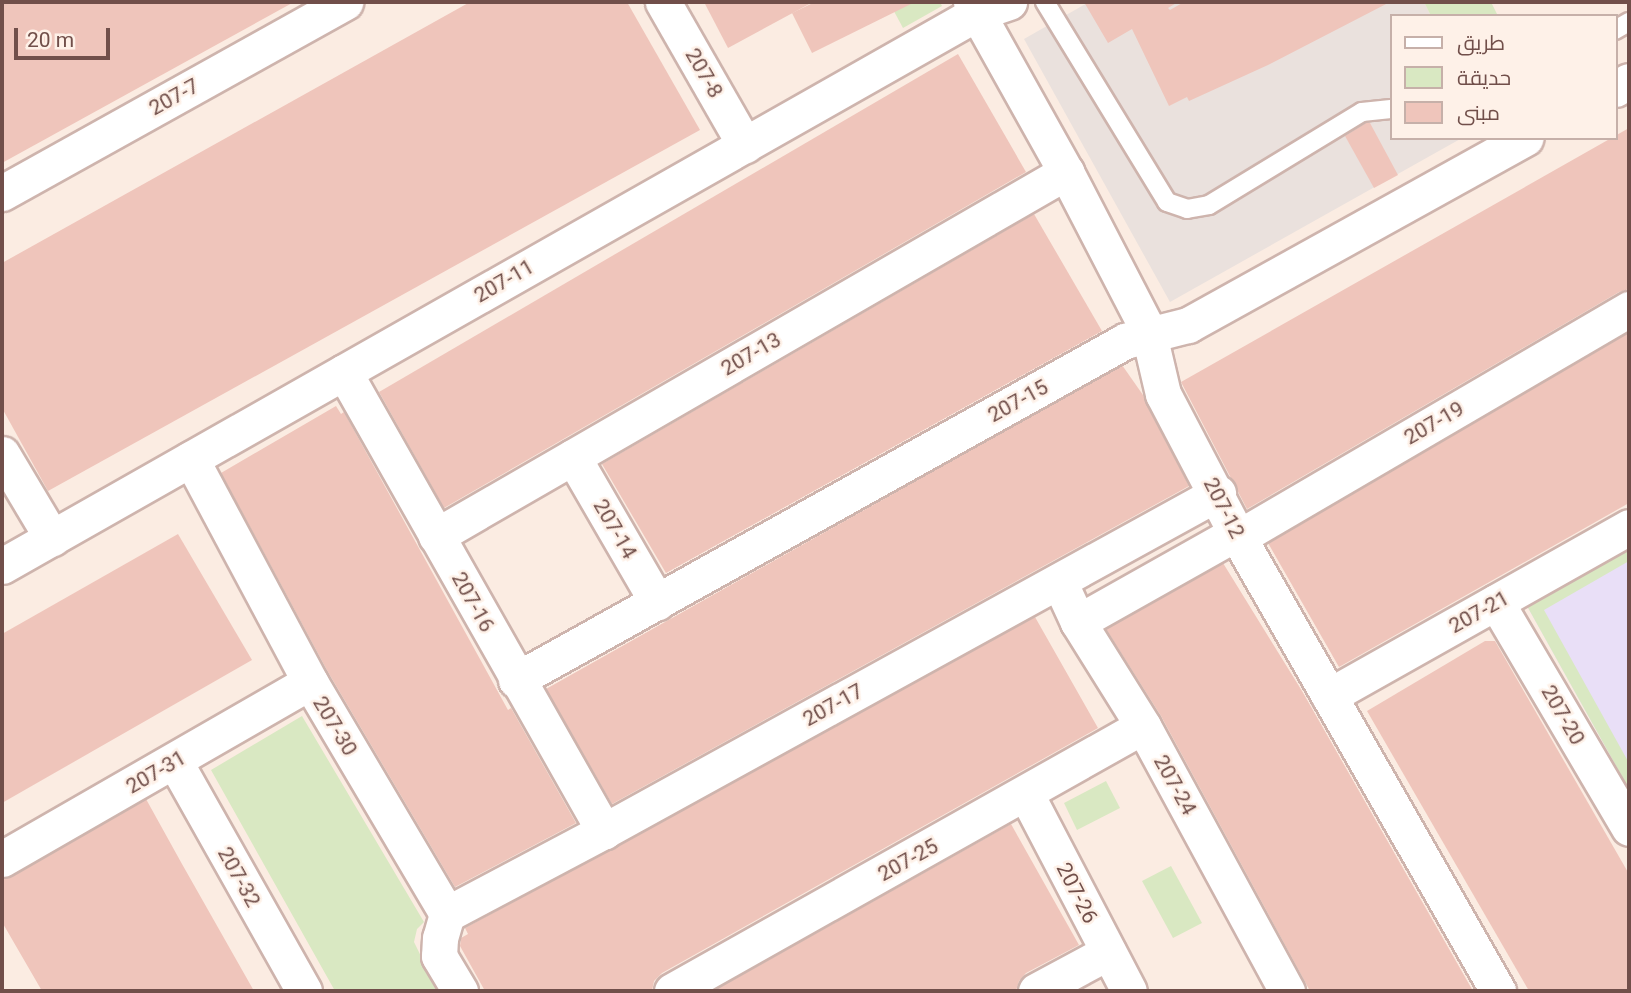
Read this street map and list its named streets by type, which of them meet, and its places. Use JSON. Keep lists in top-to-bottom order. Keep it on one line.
{"streets":{"street":["207-8","207-7","207-11","207-13","207-15","207-19","207-12","207-14","207-16","207-21","207-17","207-20","207-30","207-31","207-24","207-25","207-32","207-26"]},"crossings":[["207-8","207-11"],["207-11","207-12"],["207-11","207-16"],["207-11","207-30"],["207-13","207-12"],["207-13","207-14"],["207-13","207-16"],["207-15","207-12"],["207-15","207-14"],["207-15","207-16"],["207-19","207-12"],["207-12","207-21"],["207-12","207-17"],["207-16","207-17"],["207-21","207-20"],["207-17","207-30"],["207-17","207-24"],["207-30","207-31"],["207-31","207-32"],["207-24","207-25"],["207-25","207-26"]],"legend":["طريق","حديقة","مبنى"],"scale_bar":"20 m"}
